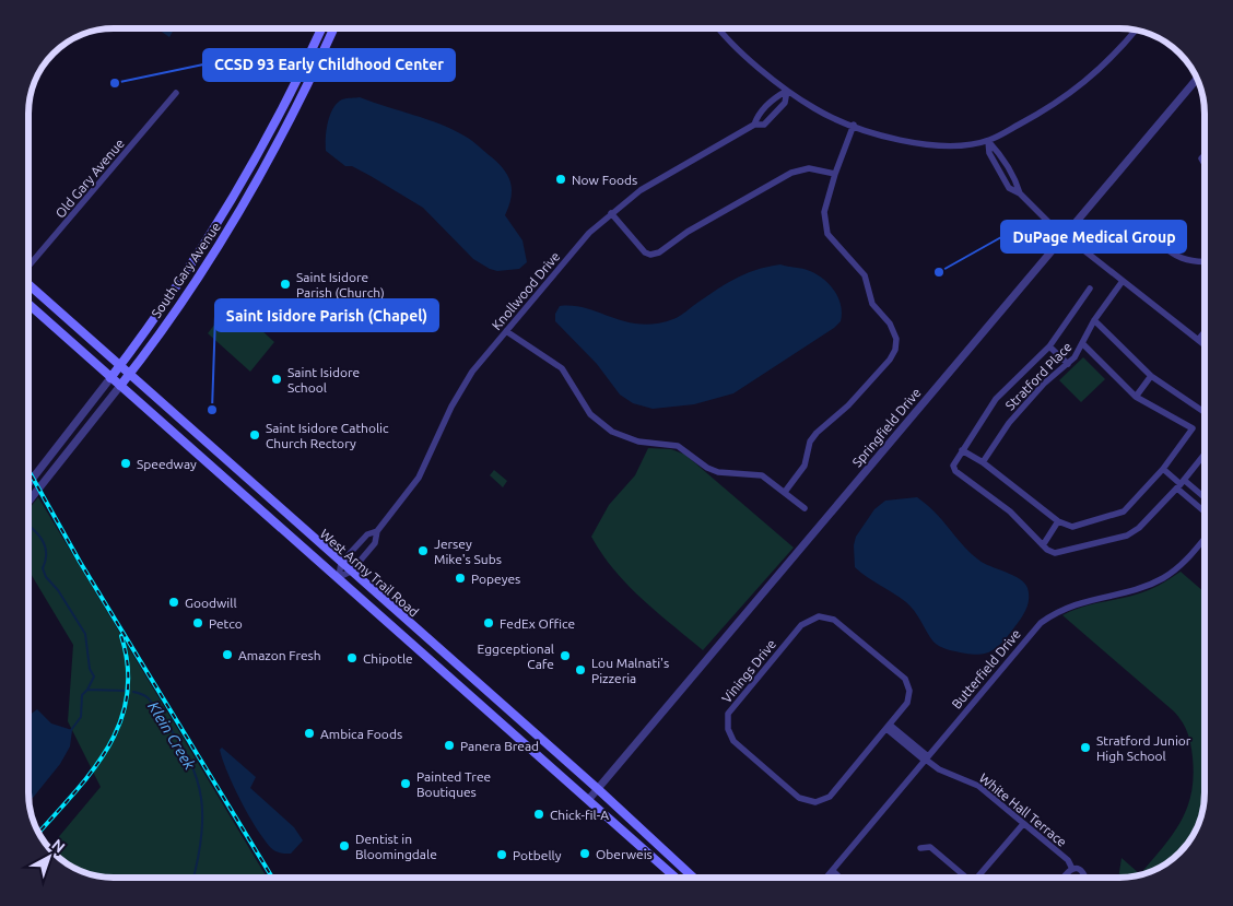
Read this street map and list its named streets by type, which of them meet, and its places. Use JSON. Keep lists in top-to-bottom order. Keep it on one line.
{"streets":{"main road":["South Gary Avenue","West Army Trail Road"],"street":["Old Gary Avenue","Knollwood Drive","Stratford Place","Springfield Drive","Butterfield Drive","Vinings Drive","White Hall Terrace"]},"crossings":[["South Gary Avenue","West Army Trail Road"],["Knollwood Drive","West Army Trail Road"],["Springfield Drive","West Army Trail Road"],["Butterfield Drive","White Hall Terrace"]],"water":["Klein Creek"],"places":["CCSD 93 Early Childhood Center","Now Foods","DuPage Medical Group","Saint Isidore Parish (Church)","Saint Isidore School","Saint Isidore Parish (Chapel)","Saint Isidore Catholic Church Rectory","Speedway","Jersey Mike's Subs","Popeyes","Goodwill","Petco","FedEx Office","Amazon Fresh","Eggceptional Cafe","Chipotle","Lou Malnati's Pizzeria","Ambica Foods","Panera Bread","Stratford Junior High School","Painted Tree Boutiques","Chick-fil-A","Dentist in Bloomingdale","Oberweis","Potbelly"],"north":"top right"}
